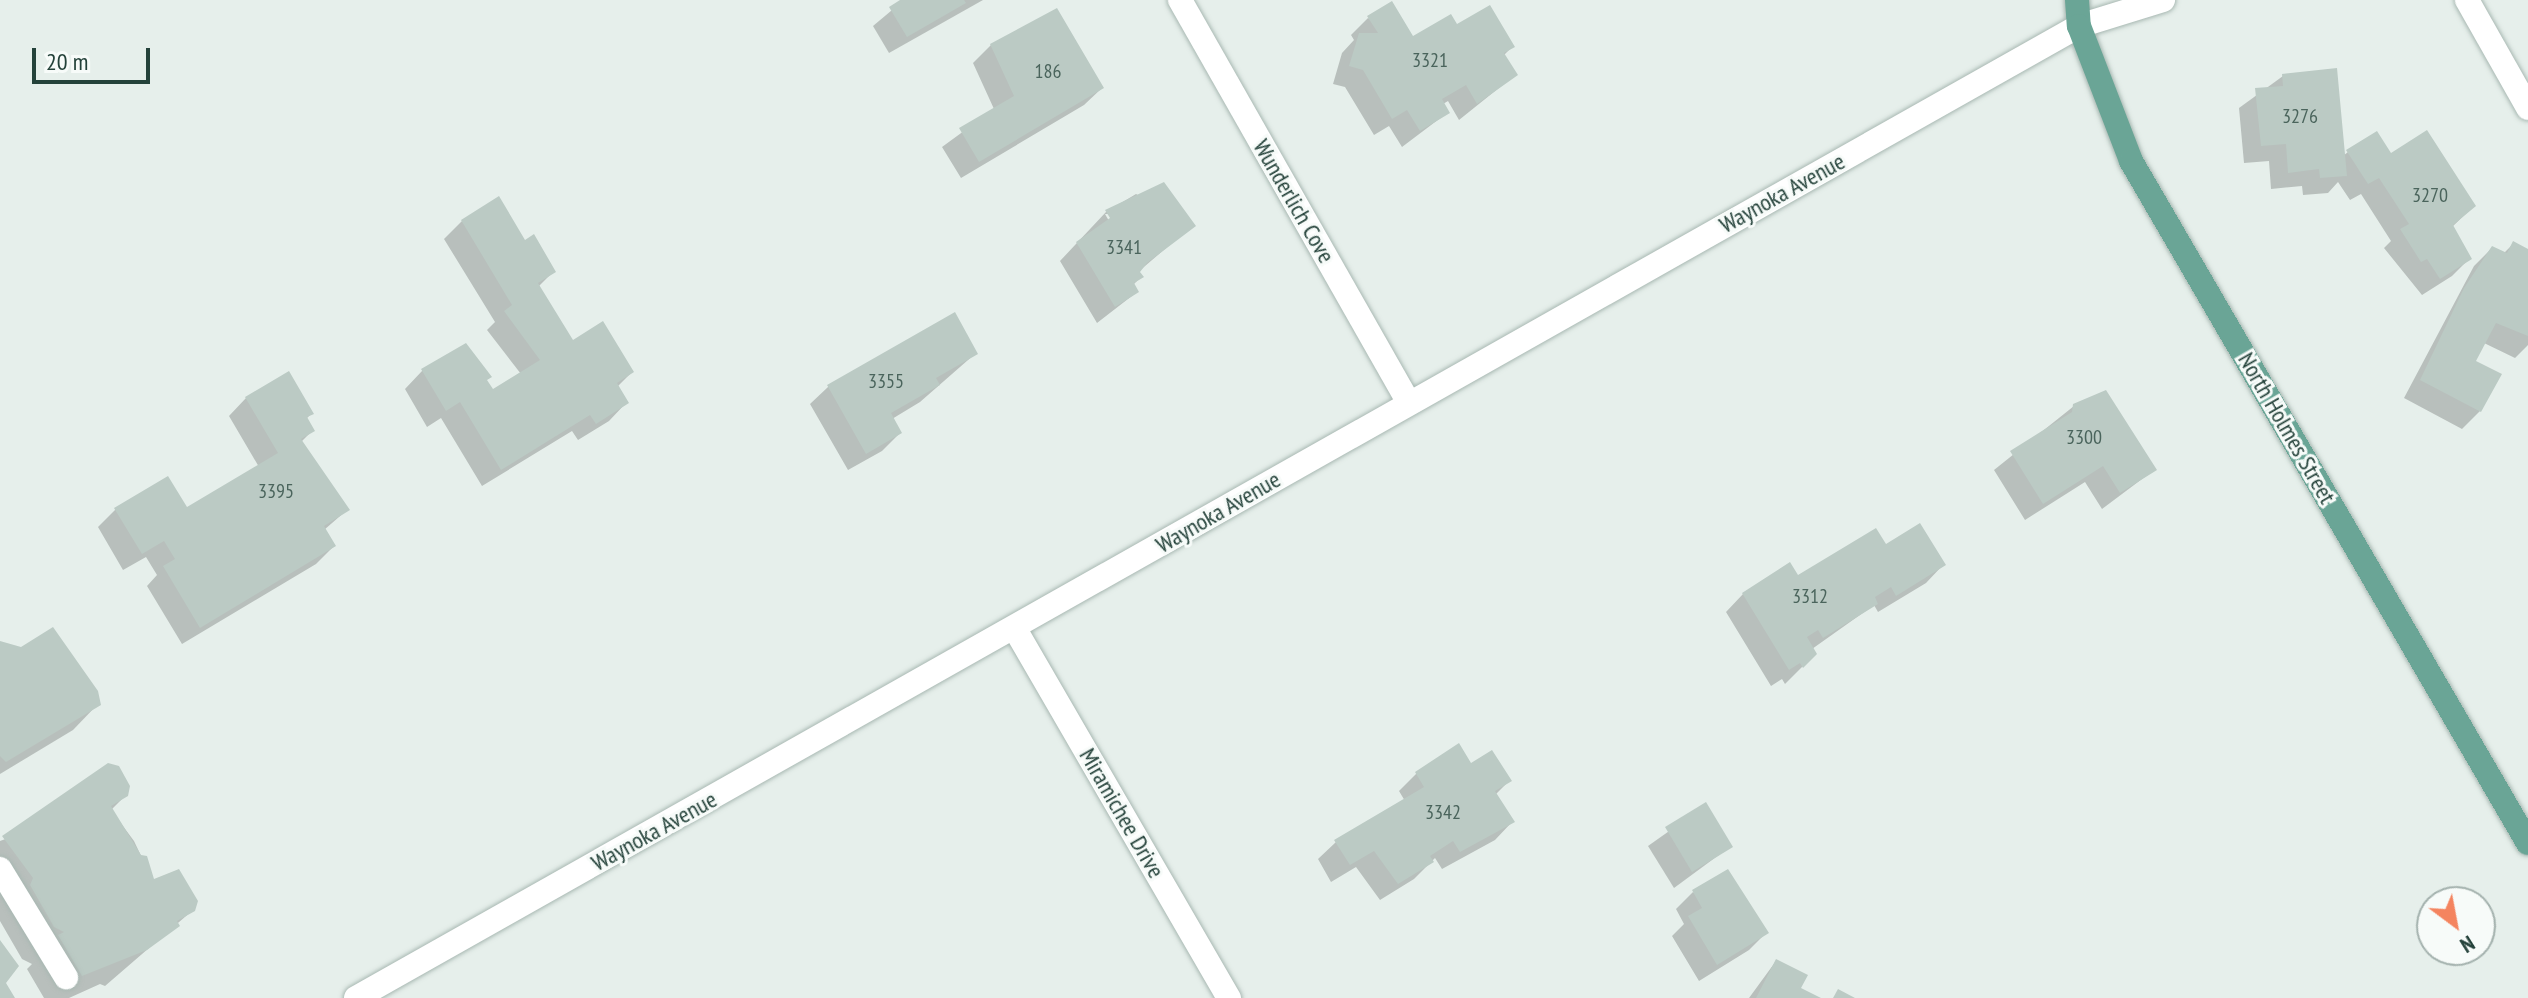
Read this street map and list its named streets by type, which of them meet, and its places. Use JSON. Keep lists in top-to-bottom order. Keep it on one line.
{"streets":{"main road":["North Holmes Street"],"street":["Waynoka Avenue","Wunderlich Cove","Miramichee Drive"]},"crossings":[["Waynoka Avenue","Wunderlich Cove"],["Waynoka Avenue","North Holmes Street"],["Waynoka Avenue","Miramichee Drive"]],"house_numbers":["3321","186","3276","3270","3341","3355","3300","3395","3312","3342"],"scale_bar":"20 m","north":"bottom right"}
